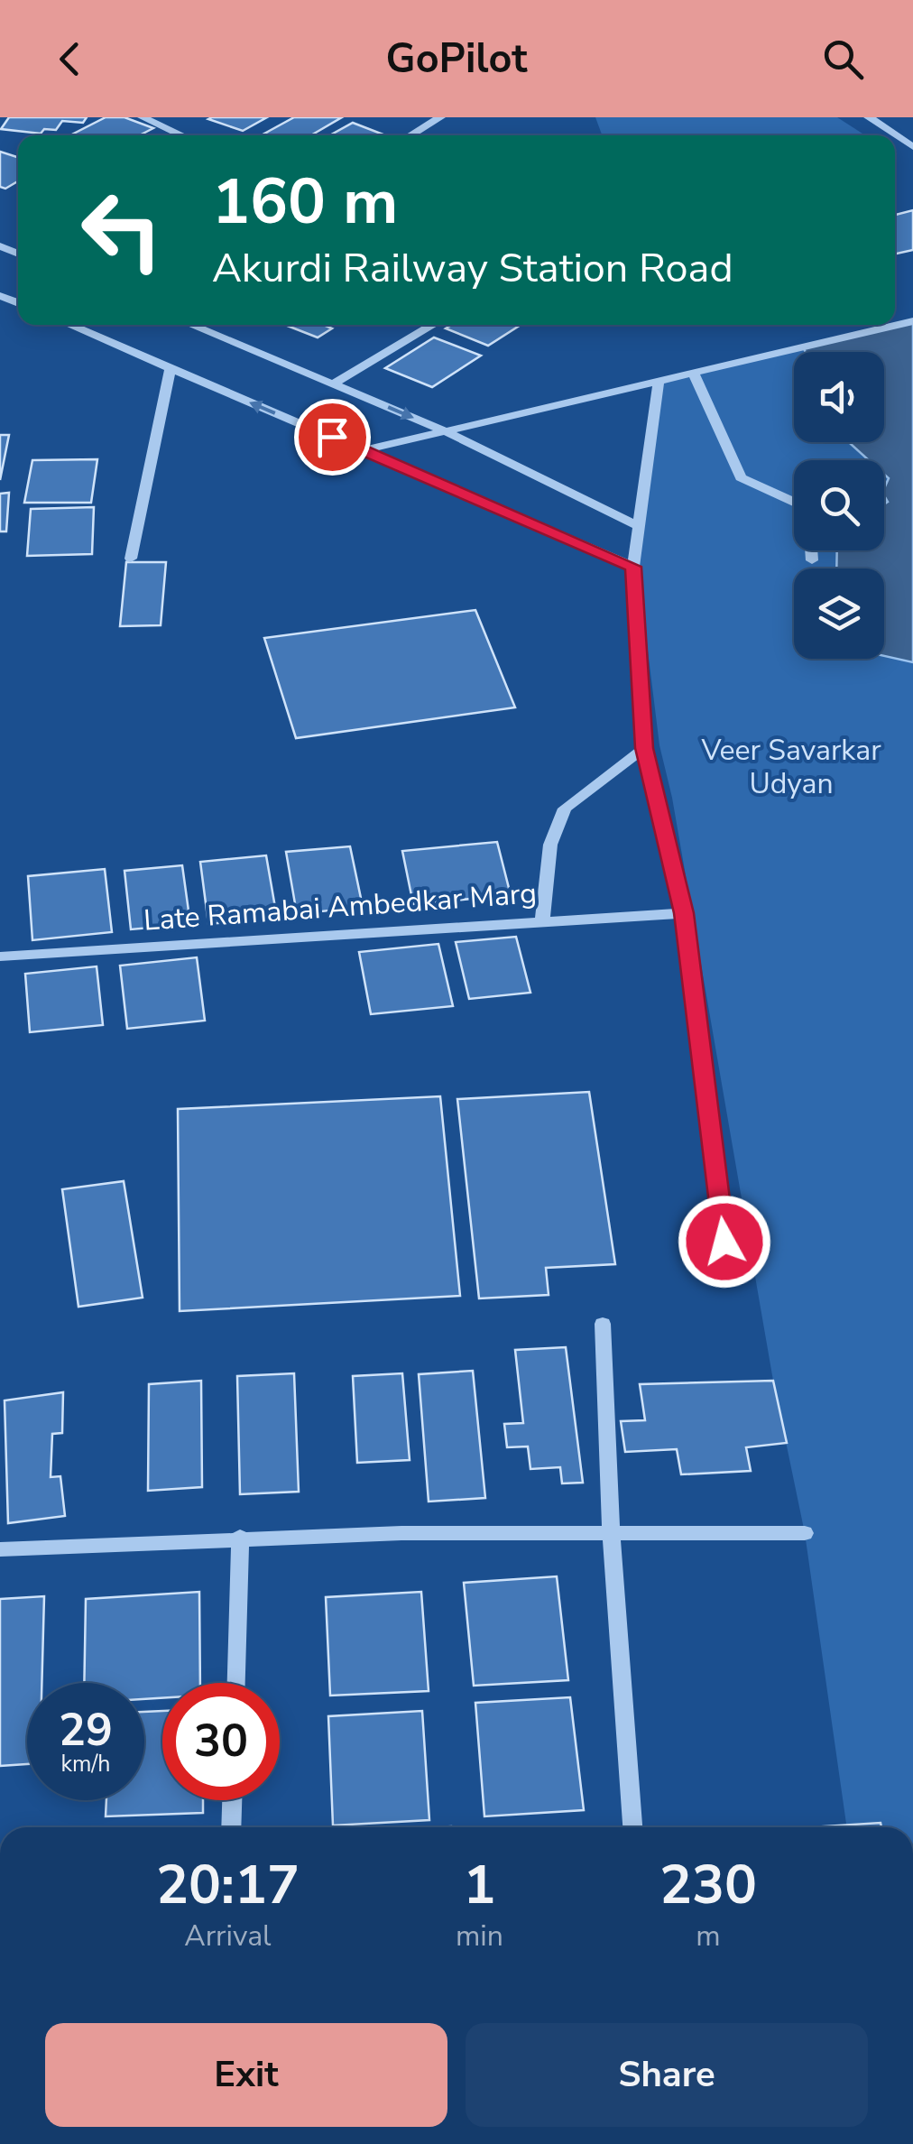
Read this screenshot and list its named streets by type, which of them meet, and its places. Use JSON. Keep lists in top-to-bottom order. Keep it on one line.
{"streets":{"street":["Late Ramabai Ambedkar Marg"]},"parks":["Veer Savarkar Udyan"],"page":{"header":"GoPilot","turn":["160 m","Akurdi Railway Station Road"],"speed":"29 km/h","limit":"30","eta":["20:17","Arrival","1","min","230","m"],"buttons":["Exit","Share"]}}
